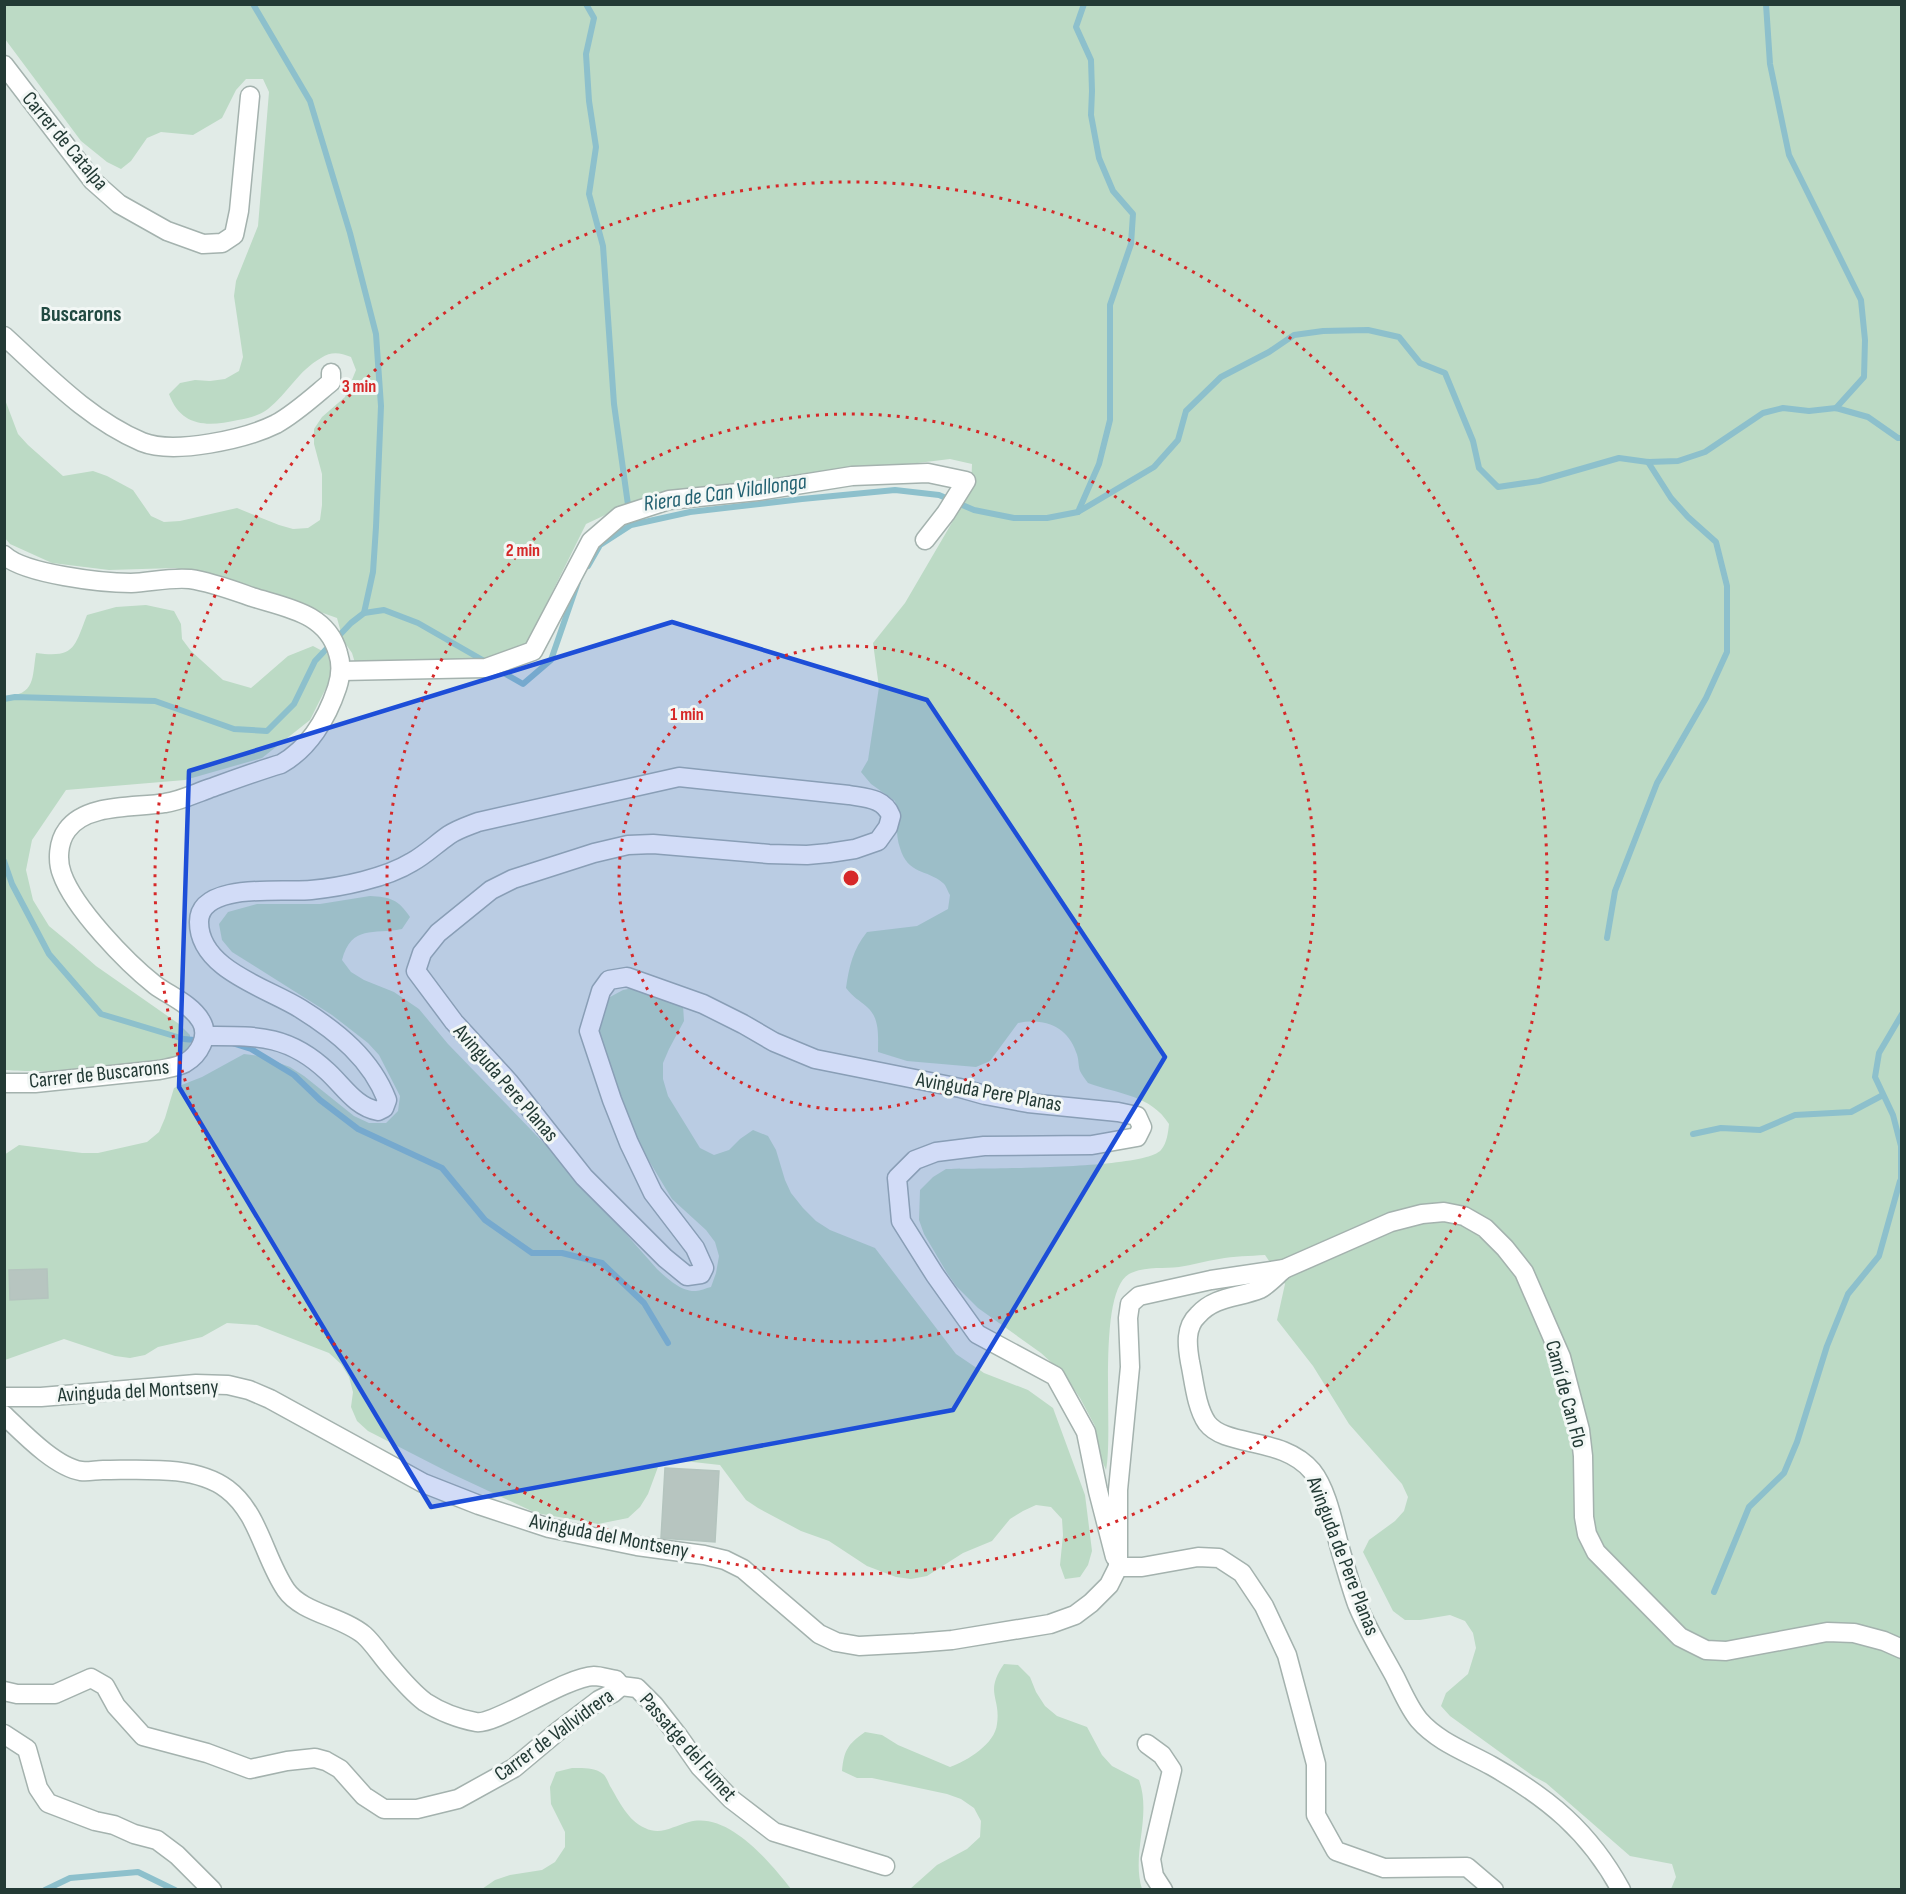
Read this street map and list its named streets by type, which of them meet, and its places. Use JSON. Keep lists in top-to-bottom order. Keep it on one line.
{"streets":{"street":["Carrer de Catalpa","Carrer de Buscarons","Avinguda Pere Planas","Avinguda del Montseny","Camí de Can Flo","Avinguda de Pere Planas","Carrer de Vallvidrera","Passatge del Fumet"]},"crossings":[["Carrer de Buscarons","Avinguda Pere Planas"],["Avinguda Pere Planas","Avinguda del Montseny"],["Camí de Can Flo","Avinguda de Pere Planas"],["Carrer de Vallvidrera","Passatge del Fumet"]],"districts":["Buscarons"],"water":["Riera de Can Vilallonga"],"rings":["3 min","2 min","1 min"]}
